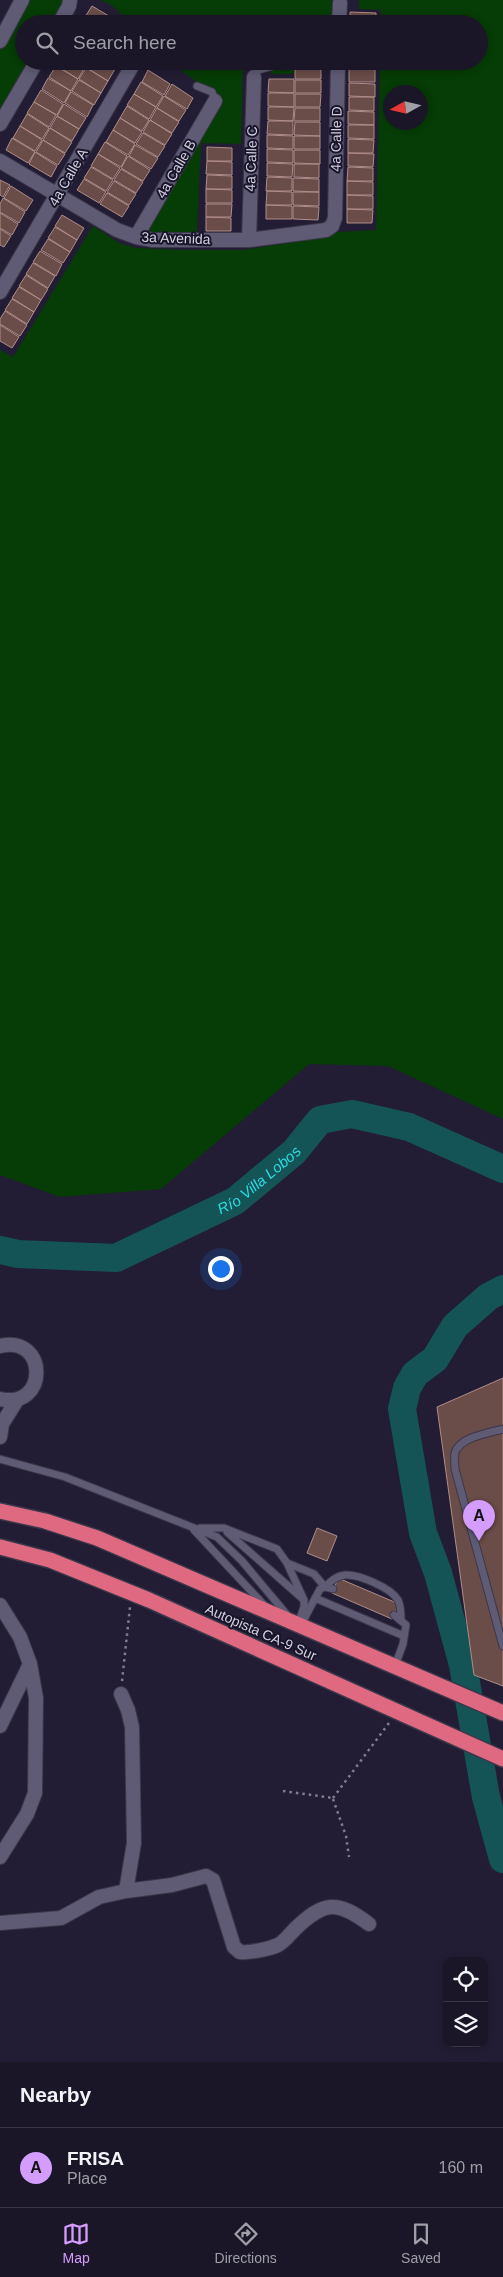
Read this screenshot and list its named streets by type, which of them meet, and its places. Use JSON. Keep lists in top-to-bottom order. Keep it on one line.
{"streets":{"highway":["Autopista CA-9 Sur"],"street":["4a Calle D","4a Calle C","4a Calle B","4a Calle A","3a Avenida"]},"crossings":[["4a Calle D","3a Avenida"],["4a Calle C","3a Avenida"],["4a Calle B","3a Avenida"],["4a Calle A","3a Avenida"]],"water":["Río Villa Lobos"],"north":"left","page":{"search":"Search here","pins":"A","heading":"Nearby","list":[{"mark":"A","name":"FRISA","note":"Place","value":"160 m"}],"nav":["Map","Directions","Saved"]}}
